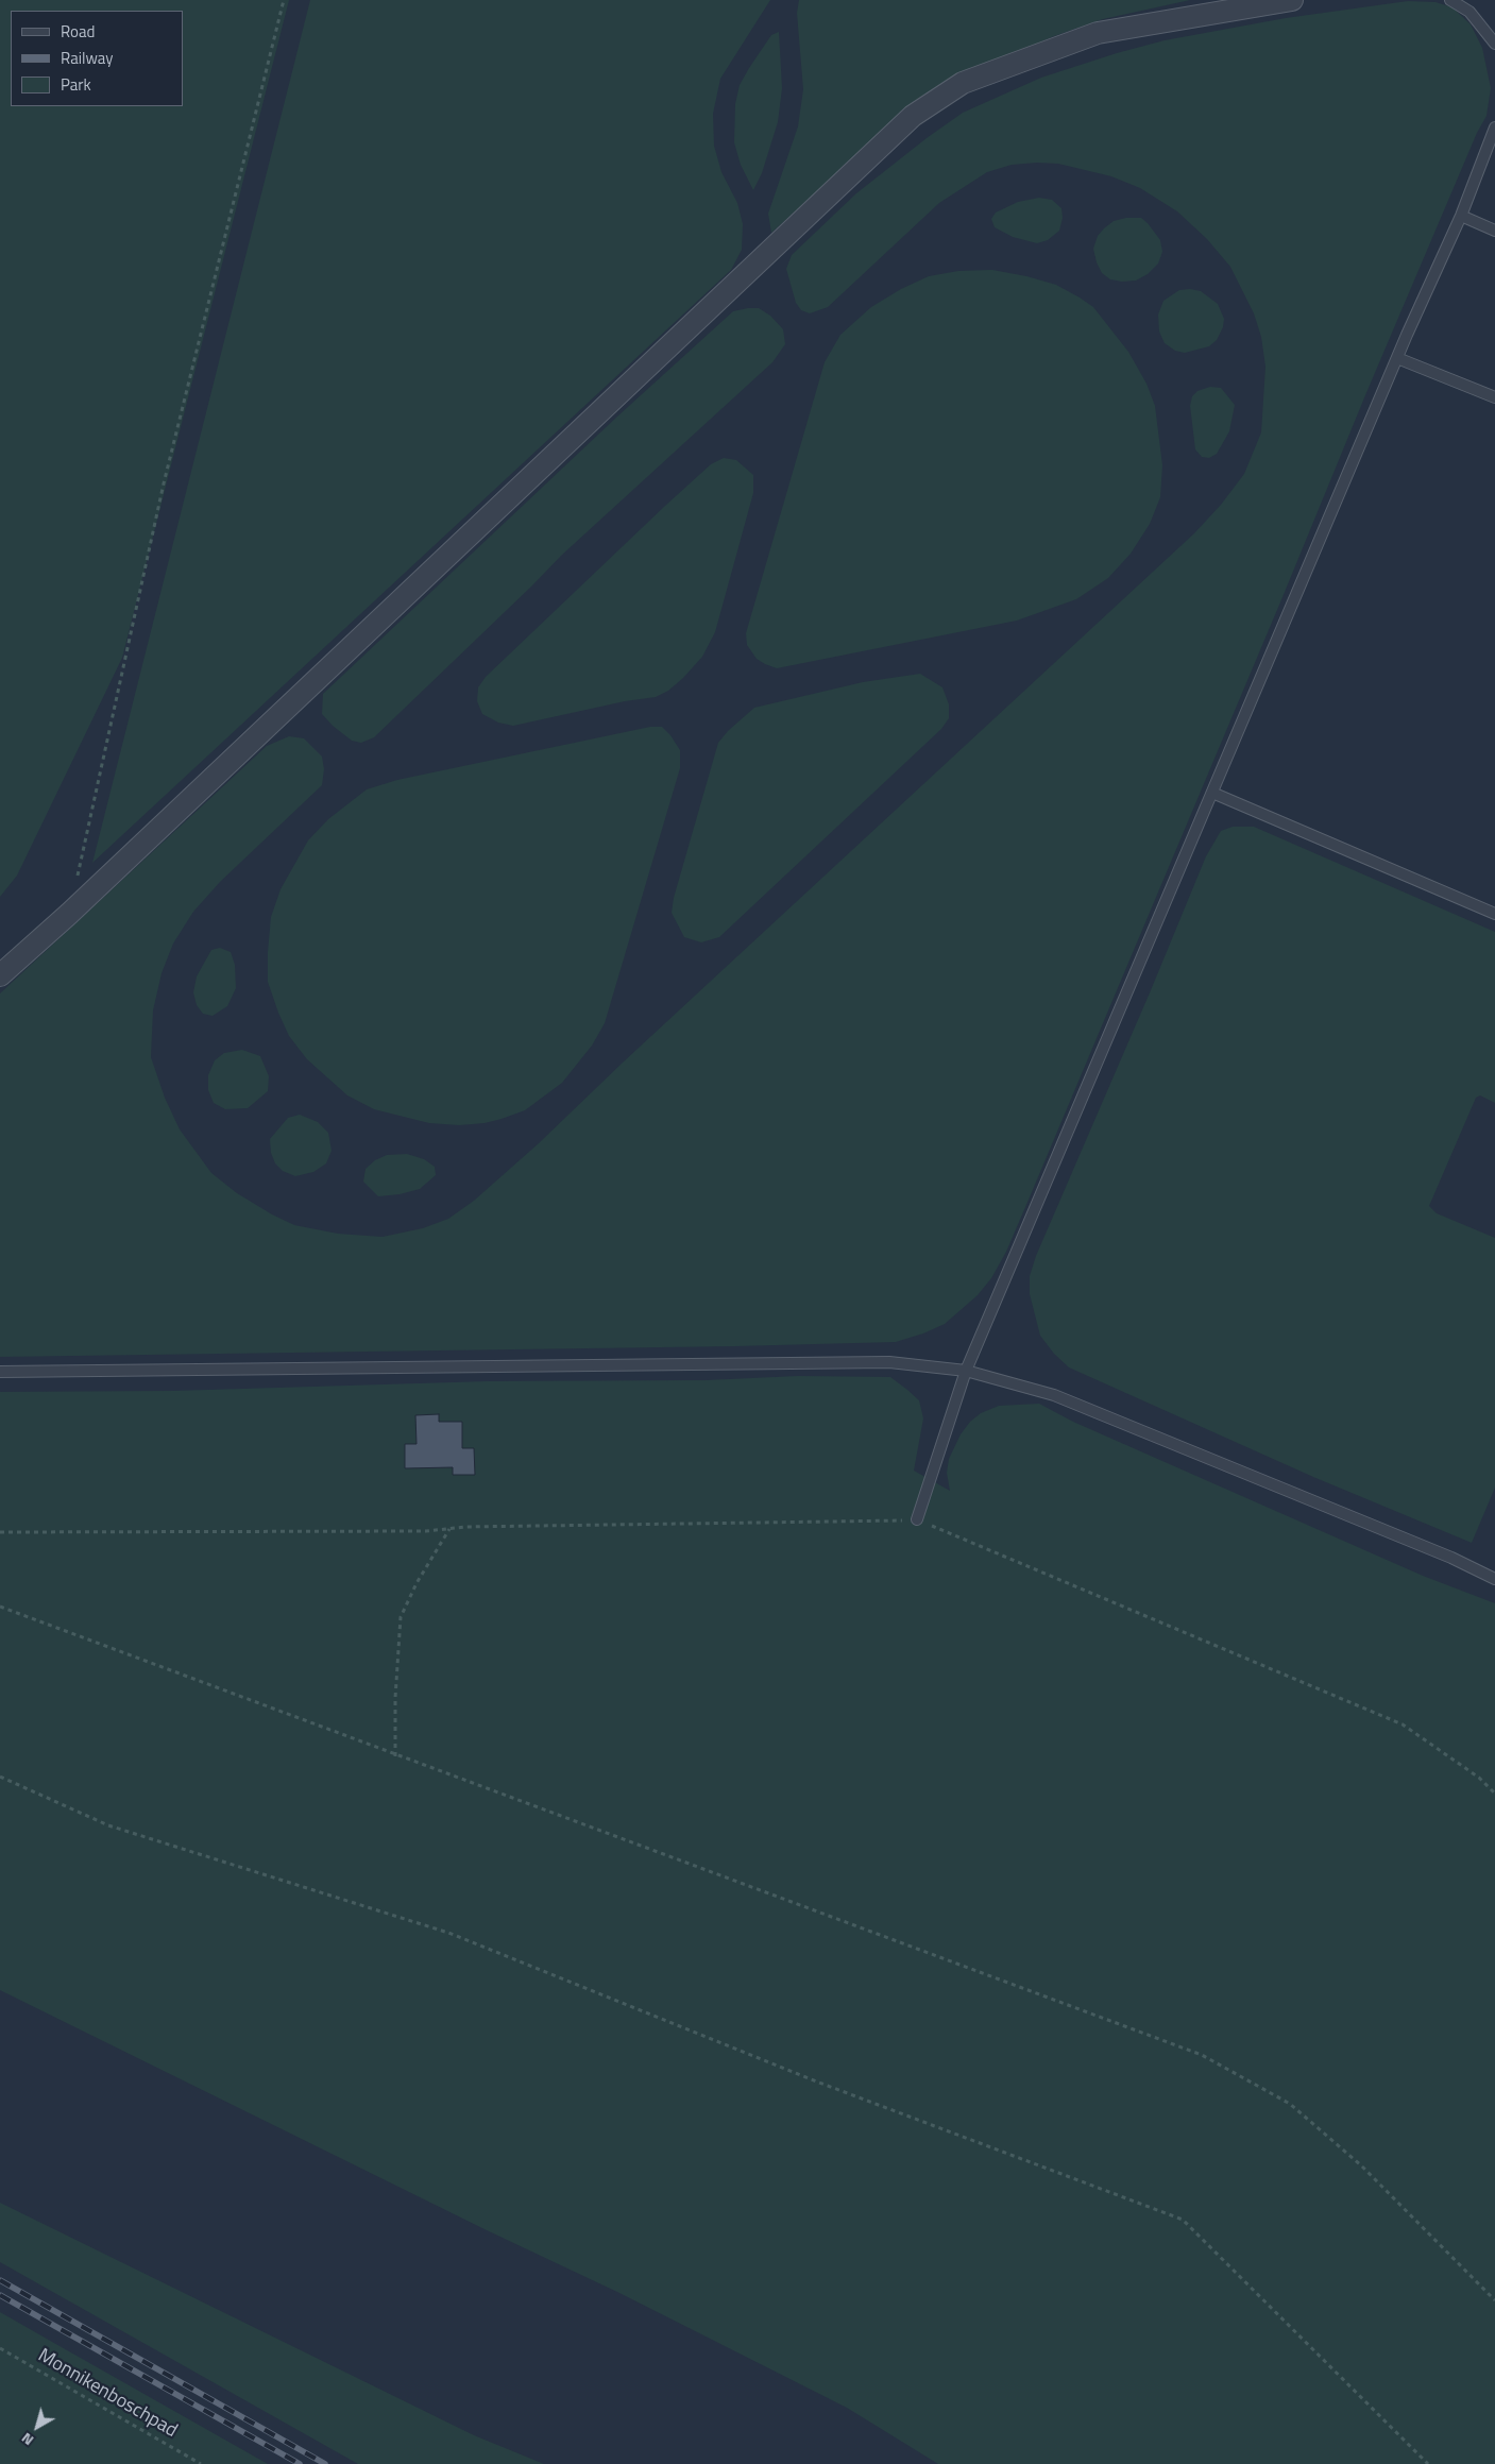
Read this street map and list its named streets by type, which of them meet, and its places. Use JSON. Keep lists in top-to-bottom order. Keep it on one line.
{"streets":{"path":["Monnikenboschpad"]},"legend":["Road","Railway","Park"],"north":"bottom left"}
